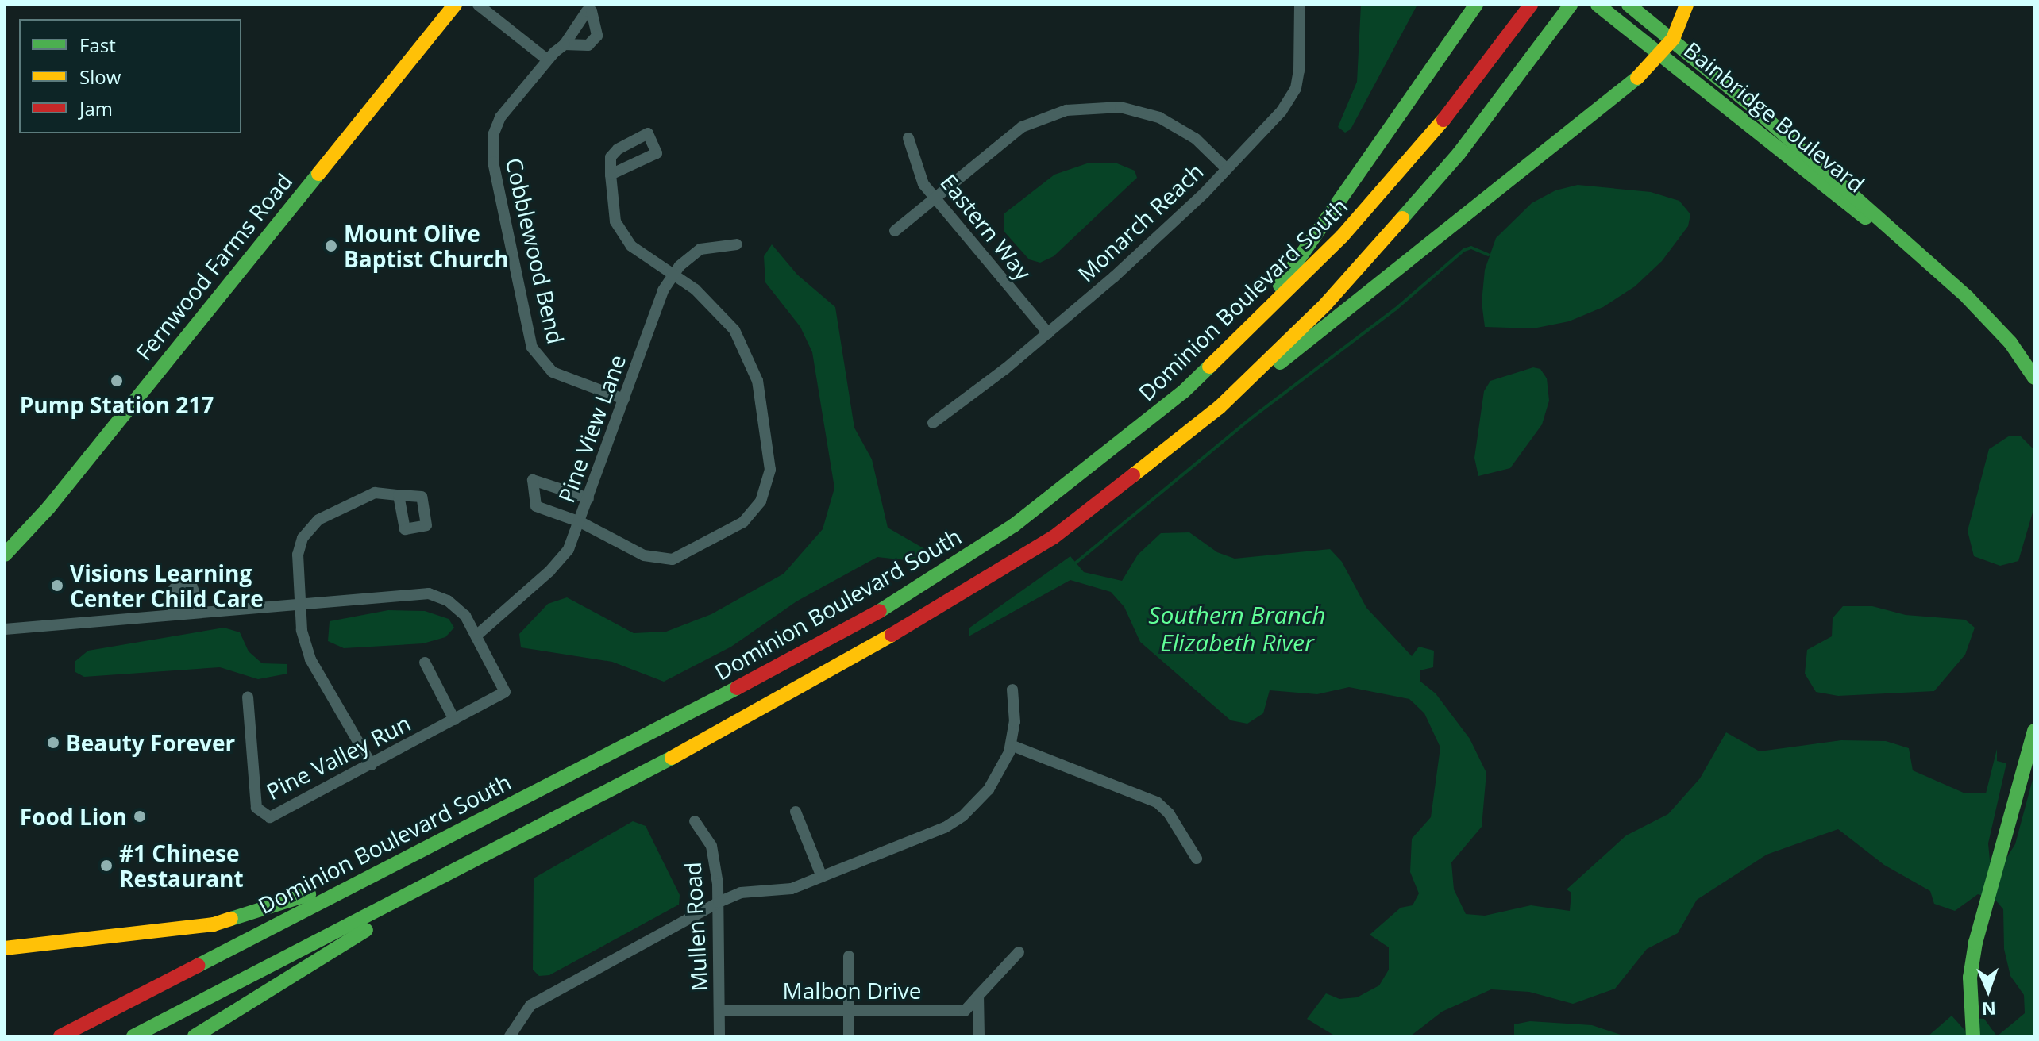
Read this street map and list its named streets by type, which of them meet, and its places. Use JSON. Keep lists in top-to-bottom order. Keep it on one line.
{"streets":{"main road":["Bainbridge Boulevard","Fernwood Farms Road","Dominion Boulevard South"],"street":["Monarch Reach","Eastern Way","Cobblewood Bend","Pine View Lane","Pine Valley Run","Mullen Road","Malbon Drive"]},"crossings":[["Monarch Reach","Eastern Way"],["Cobblewood Bend","Pine View Lane"],["Pine View Lane","Pine Valley Run"],["Mullen Road","Malbon Drive"]],"water":["Southern Branch Elizabeth River"],"places":["Mount Olive Baptist Church","Pump Station 217","Visions Learning Center Child Care","Beauty Forever","Food Lion","#1 Chinese Restaurant"],"legend":["Fast","Slow","Jam"],"north":"bottom"}
